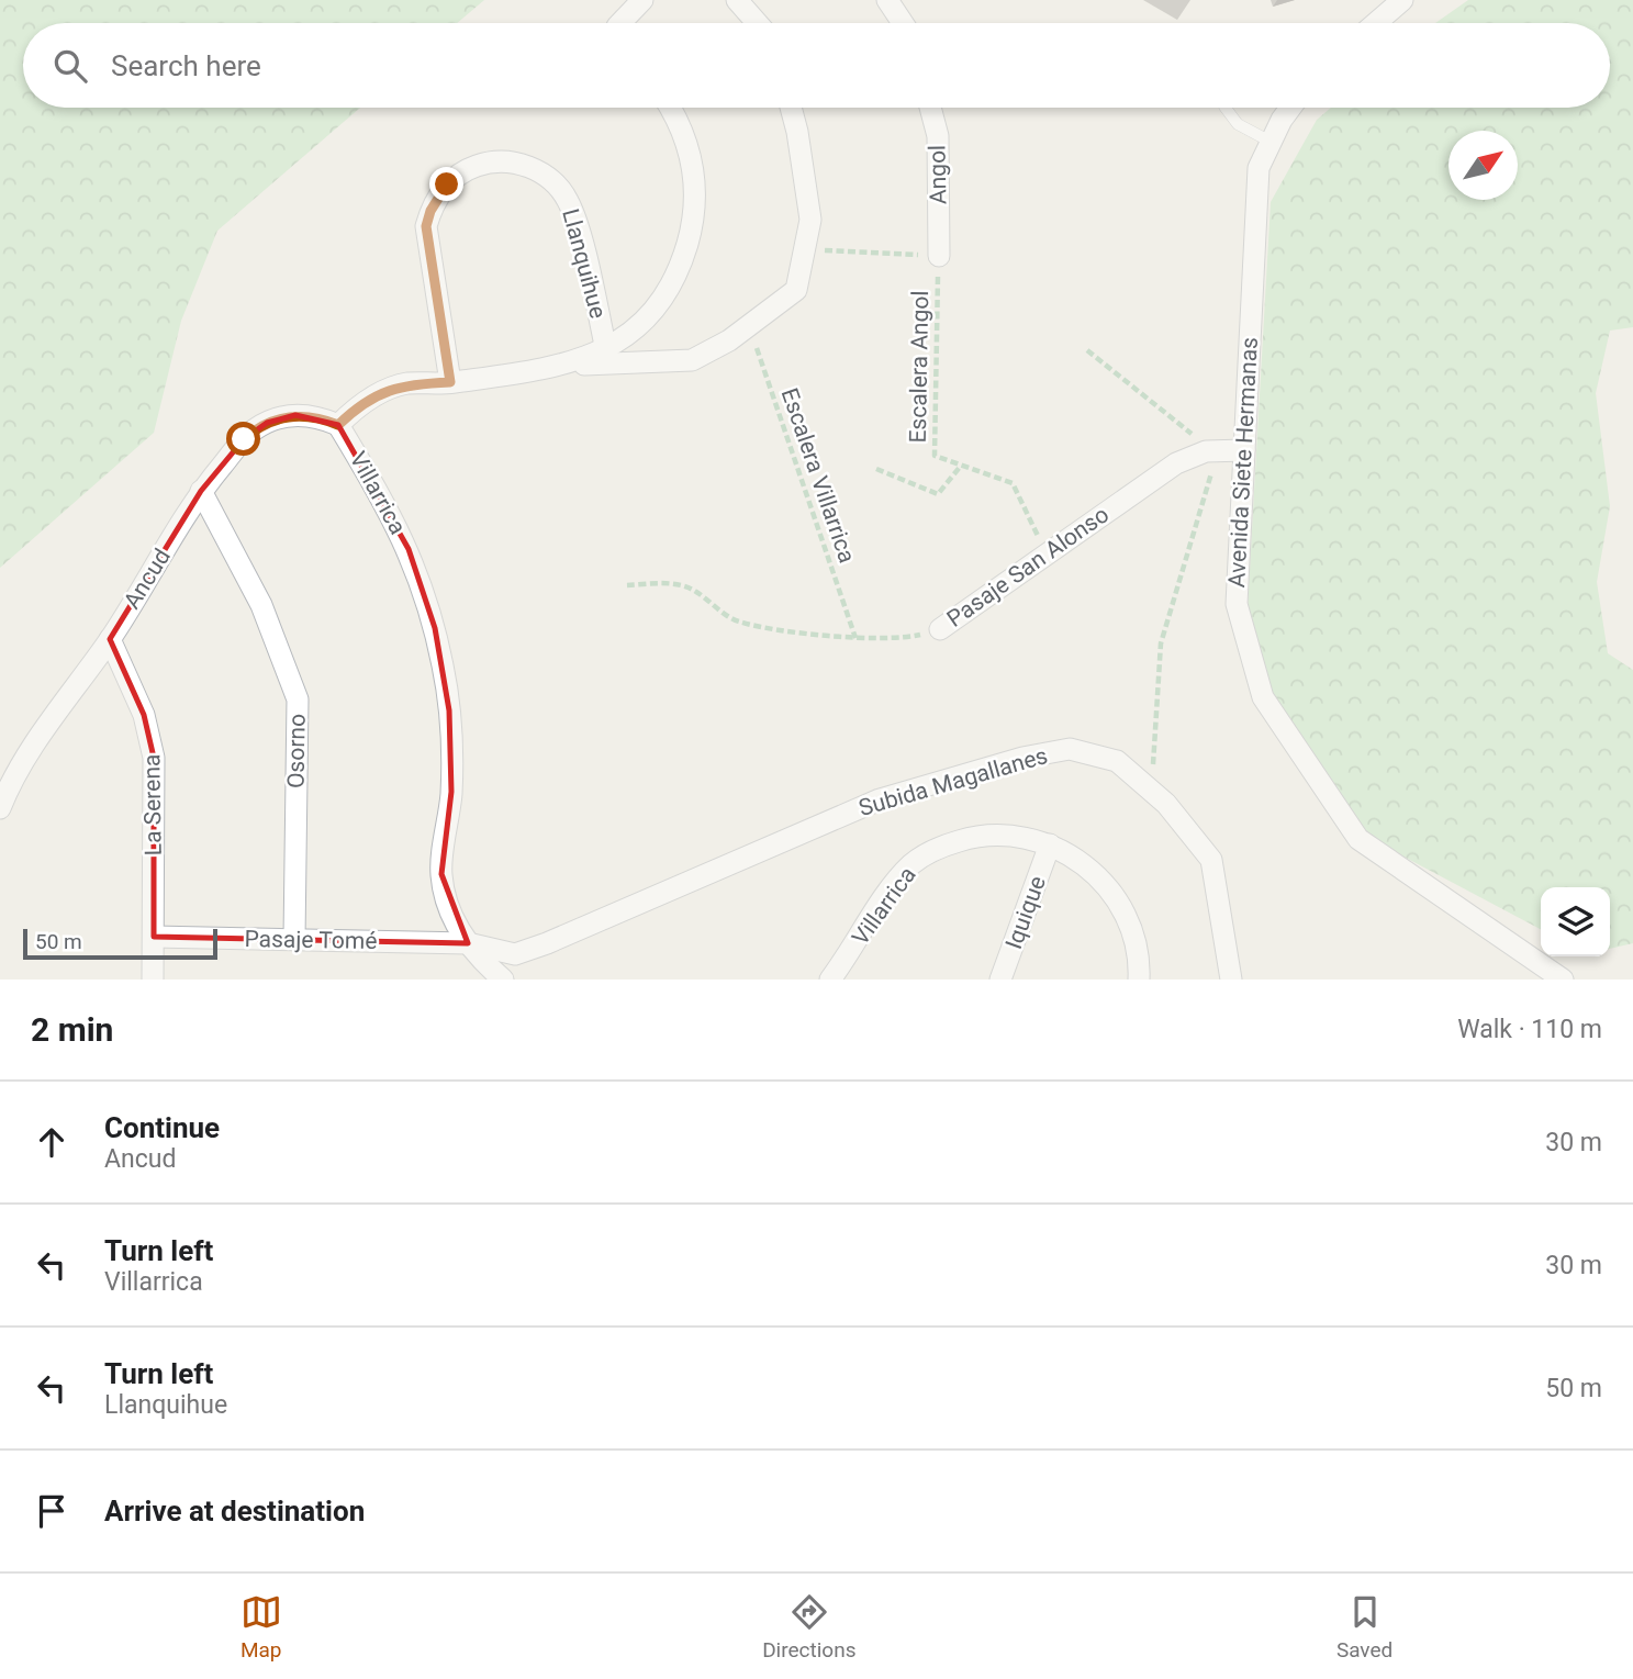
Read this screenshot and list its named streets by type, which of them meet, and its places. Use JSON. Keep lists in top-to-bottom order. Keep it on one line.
{"streets":{"street":["Angol","Llanquihue","Avenida Siete Hermanas","Villarrica","Pasaje San Alonso","Ancud","Osorno","Subida Magallanes","La Serena","Iquique","Pasaje Tomé"],"path":["Escalera Angol","Escalera Villarrica"]},"crossings":[["Angol","Escalera Angol"],["Llanquihue","Villarrica"],["Escalera Angol","Pasaje San Alonso"],["Avenida Siete Hermanas","Pasaje San Alonso"],["Escalera Villarrica","Pasaje San Alonso"],["Villarrica","Ancud"],["Villarrica","Subida Magallanes"],["Villarrica","Iquique"],["Villarrica","Pasaje Tomé"],["Ancud","Osorno"],["Ancud","La Serena"],["Osorno","Pasaje Tomé"],["Subida Magallanes","Pasaje Tomé"],["La Serena","Pasaje Tomé"]],"scale_bar":"50 m","north":"top right","page":{"search":"Search here","scale":"50 m","heading":["2 min","Walk · 110 m"],"list":[["Continue","Ancud","30 m"],["Turn left","Villarrica","30 m"],["Turn left","Llanquihue","50 m"],"Arrive at destination"],"nav":["Map","Directions","Saved"]}}
